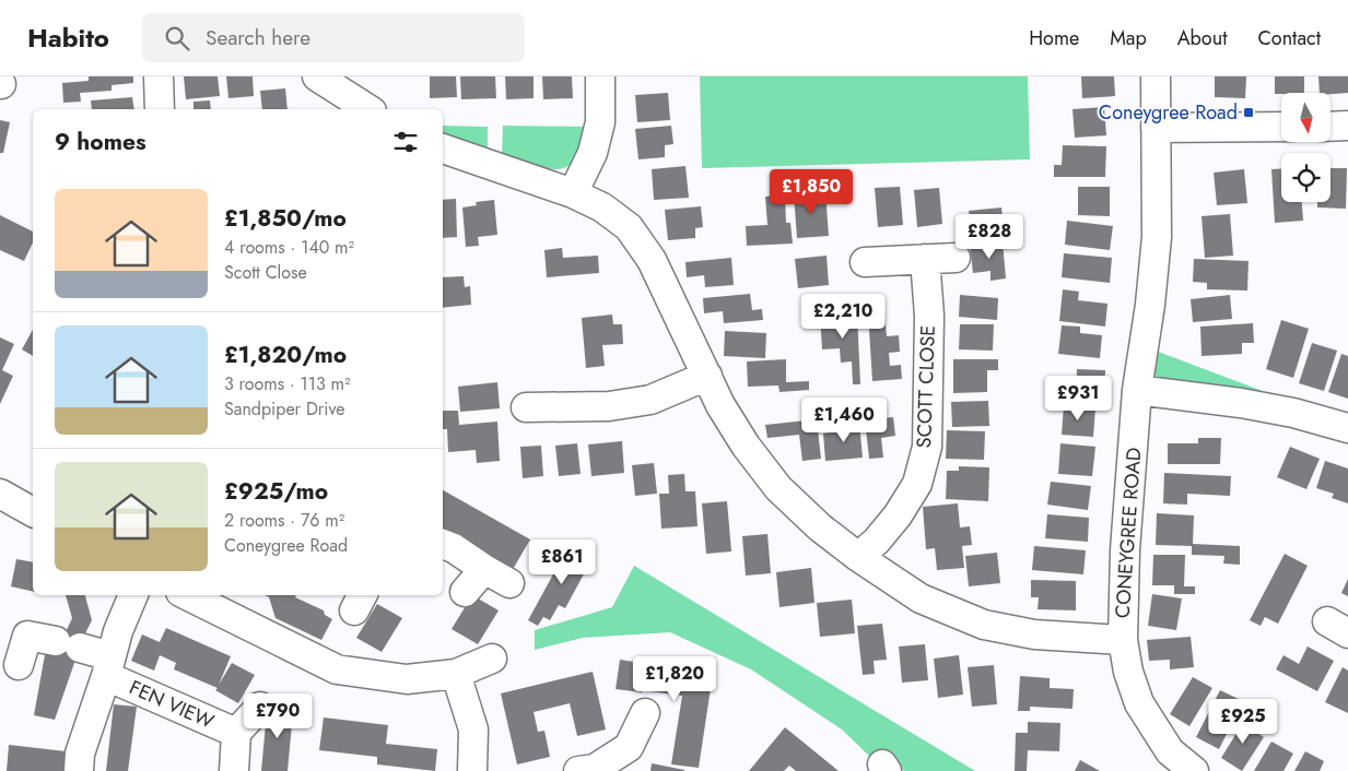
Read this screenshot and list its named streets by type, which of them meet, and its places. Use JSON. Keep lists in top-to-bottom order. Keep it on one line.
{"streets":{"street":["SCOTT CLOSE","CONEYGREE ROAD","FEN VIEW"]},"places":{"transit":["Coneygree Road"]},"north":"bottom","page":{"header":"Habito","search":"Search here","nav":["Home","Map","About","Contact"],"heading":"9 homes","price":["£1,850","£828","£2,210","£931","£1,460","£861","£1,820","£790","£925"],"list":[{"name":"£1,850/mo","note":"4 rooms · 140 m² · Scott Close"},{"name":"£1,820/mo","note":"3 rooms · 113 m² · Sandpiper Drive"},{"name":"£925/mo","note":"2 rooms · 76 m² · Coneygree Road"}]}}
